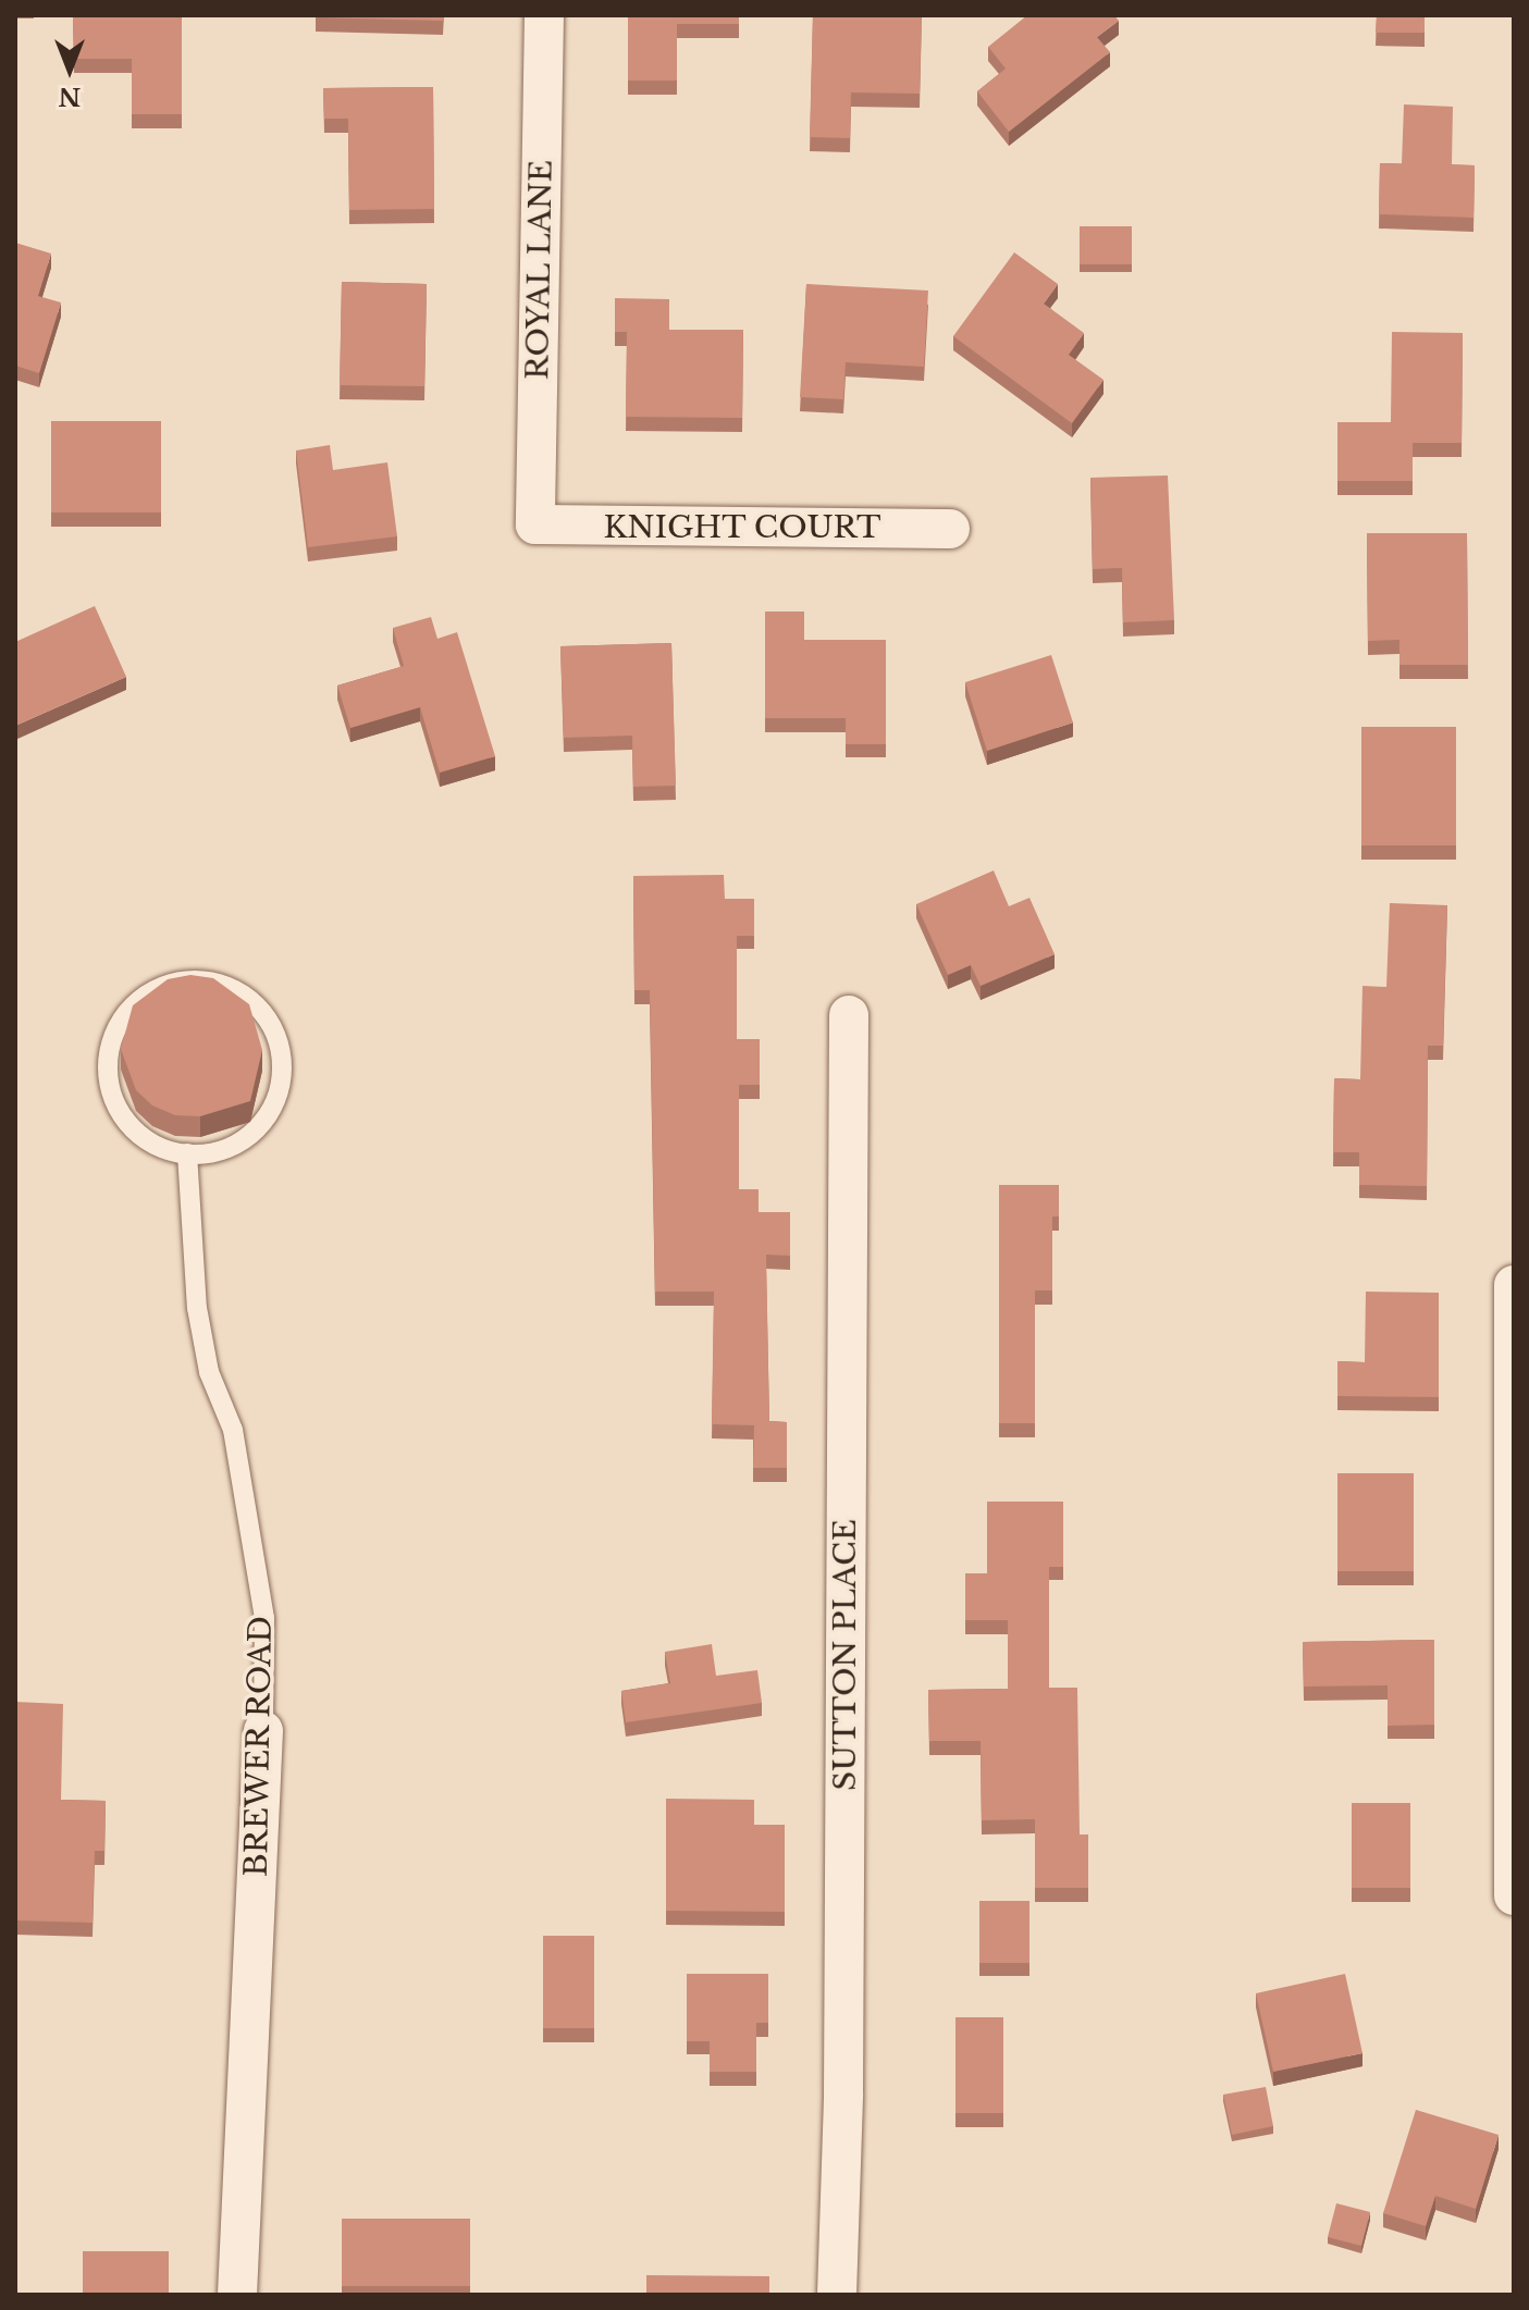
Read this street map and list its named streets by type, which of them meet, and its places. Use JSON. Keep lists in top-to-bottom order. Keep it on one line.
{"streets":{"street":["ROYAL LANE","KNIGHT COURT","SUTTON PLACE","BREWER ROAD"]},"crossings":[["ROYAL LANE","KNIGHT COURT"]],"north":"bottom"}
